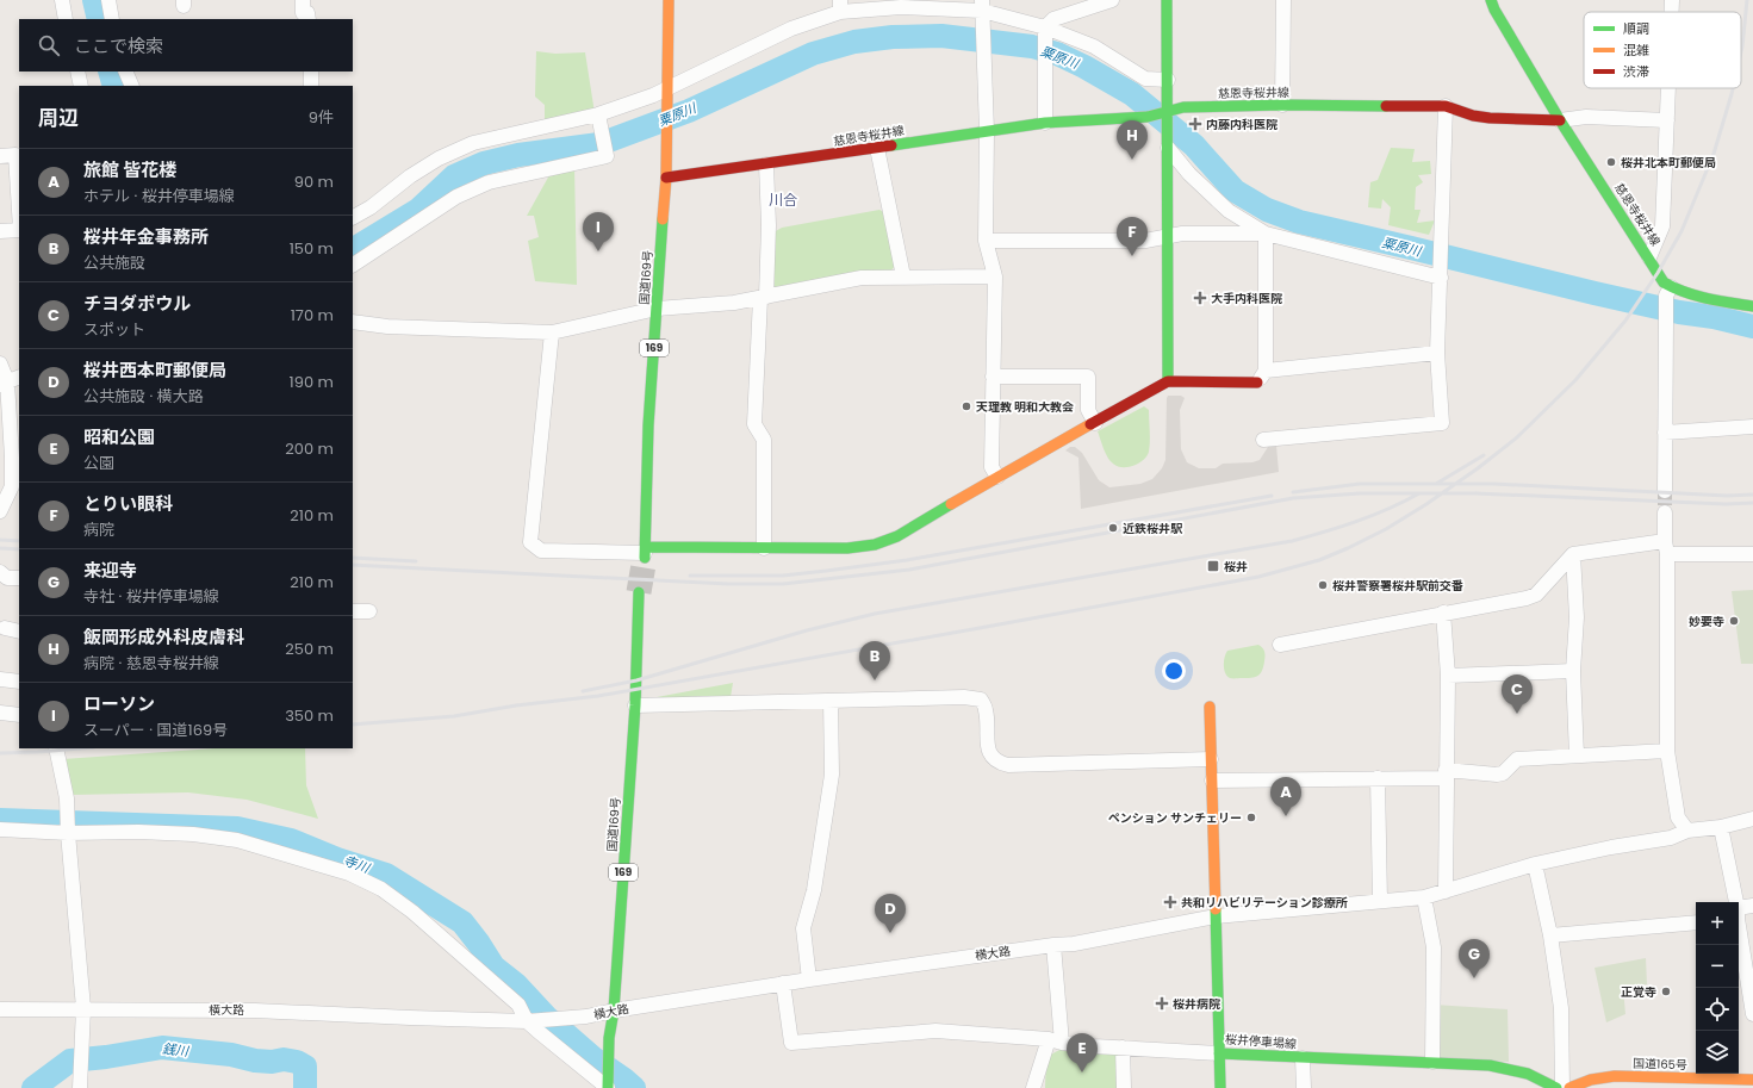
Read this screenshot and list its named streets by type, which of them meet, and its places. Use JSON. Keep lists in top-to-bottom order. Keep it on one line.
{"streets":{"main road":["慈恩寺桜井線","国道169号","169","桜井停車場線","国道165号"],"street":["横大路"]},"crossings":[["慈恩寺桜井線","国道169号"],["国道169号","横大路"],["横大路","桜井停車場線"]],"districts":["川合"],"water":["粟原川","寺川","銭川"],"places":{"health":["内藤内科医院","大手内科医院","共和リハビリテーション診療所","桜井病院"],"other":["桜井北本町郵便局","天理教 明和大教会","近鉄桜井駅","桜井警察署桜井駅前交番","妙要寺","ペンション サンチェリー","正覚寺"],"transit":["桜井"]},"legend":["順調","混雑","渋滞"],"page":{"search":"ここで検索","heading":["周辺","9件"],"pins":["H","I","F","B","C","A","D","G","E"],"list":[{"mark":"A","name":"旅館 皆花楼","note":"ホテル · 桜井停車場線","value":"90 m"},{"mark":"B","name":"桜井年金事務所","note":"公共施設","value":"150 m"},{"mark":"C","name":"チヨダボウル","note":"スポット","value":"170 m"},{"mark":"D","name":"桜井西本町郵便局","note":"公共施設 · 横大路","value":"190 m"},{"mark":"E","name":"昭和公園","note":"公園","value":"200 m"},{"mark":"F","name":"とりい眼科","note":"病院","value":"210 m"},{"mark":"G","name":"来迎寺","note":"寺社 · 桜井停車場線","value":"210 m"},{"mark":"H","name":"飯岡形成外科皮膚科","note":"病院 · 慈恩寺桜井線","value":"250 m"},{"mark":"I","name":"ローソン","note":"スーパー · 国道169号","value":"350 m"}],"map_buttons":["+","−"]}}
